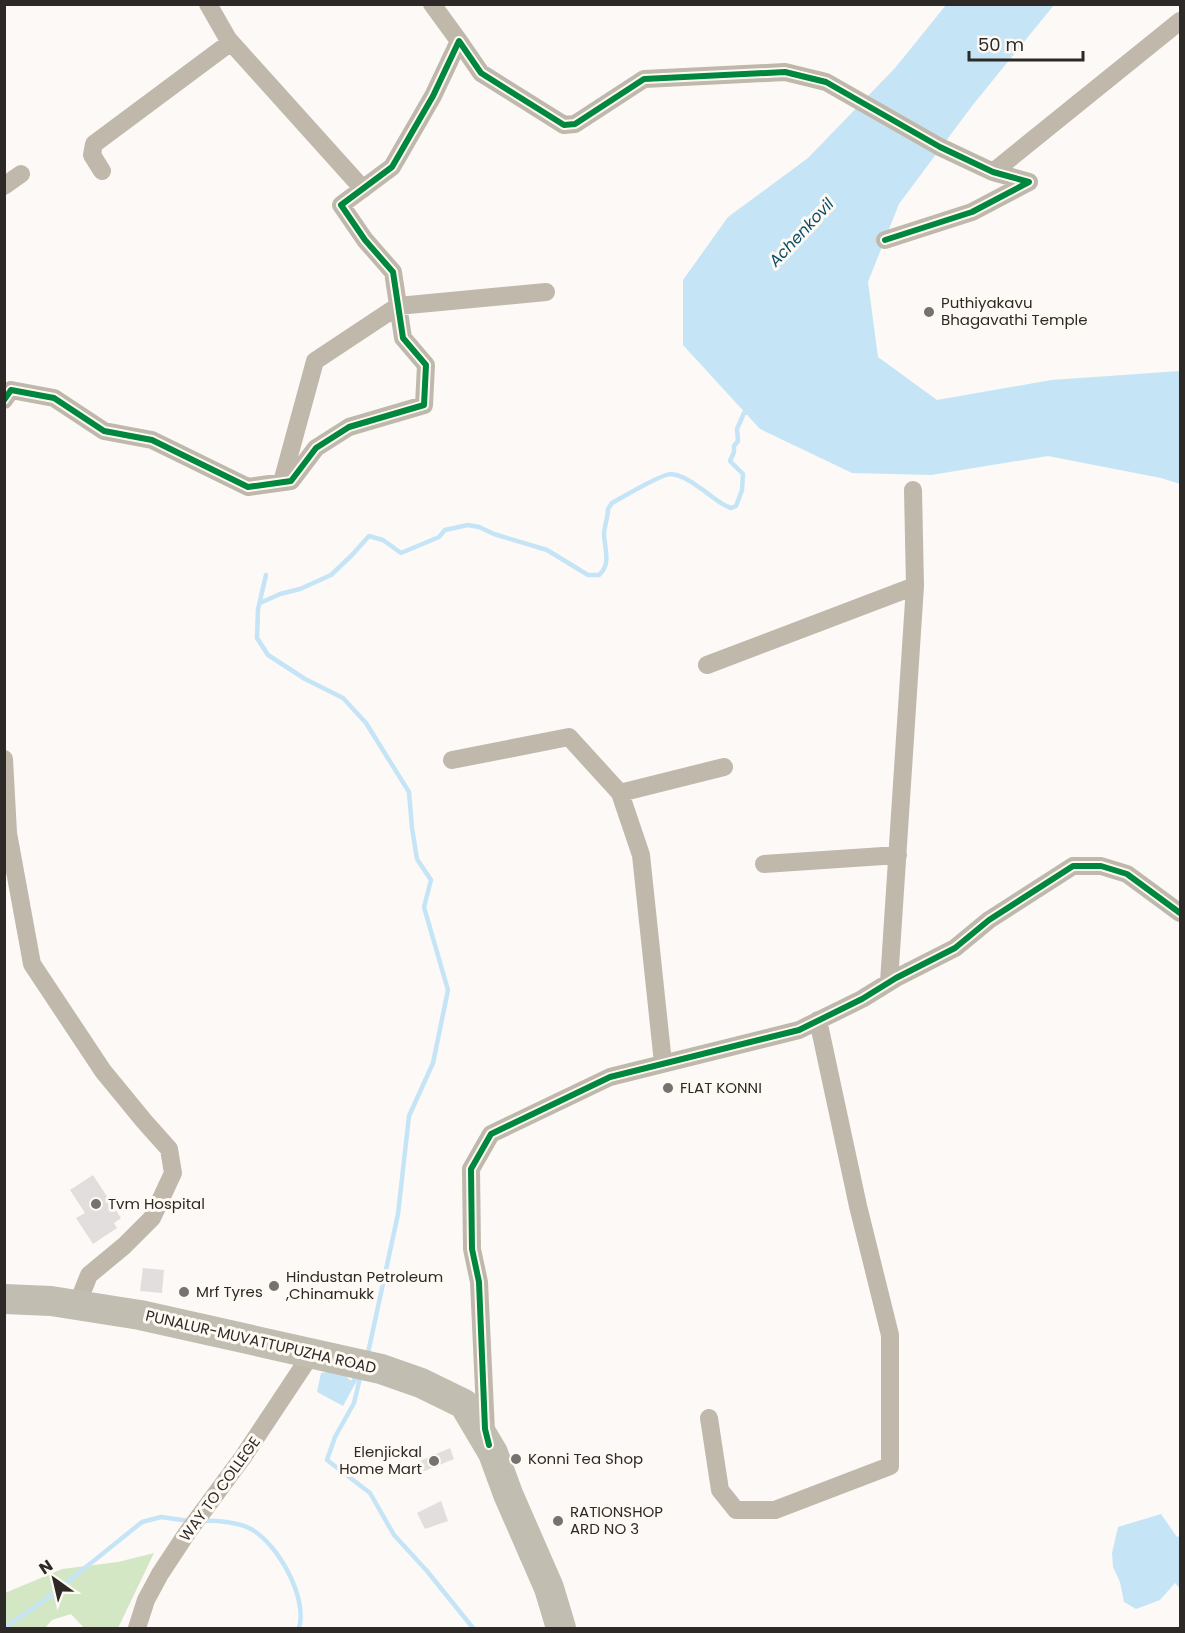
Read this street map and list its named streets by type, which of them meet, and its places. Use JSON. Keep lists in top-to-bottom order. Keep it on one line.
{"streets":{"main road":["PUNALUR-MUVATTUPUZHA ROAD"],"street":["WAY TO COLLEGE"]},"crossings":[["PUNALUR-MUVATTUPUZHA ROAD","WAY TO COLLEGE"]],"water":["Achenkovil"],"places":["Puthiyakavu Bhagavathi Temple","FLAT KONNI","Tvm Hospital","Hindustan Petroleum ,Chinamukk","Mrf Tyres","Konni Tea Shop","Elenjickal Home Mart","RATIONSHOP ARD NO 3"],"scale_bar":"50 m","north":"top left"}
